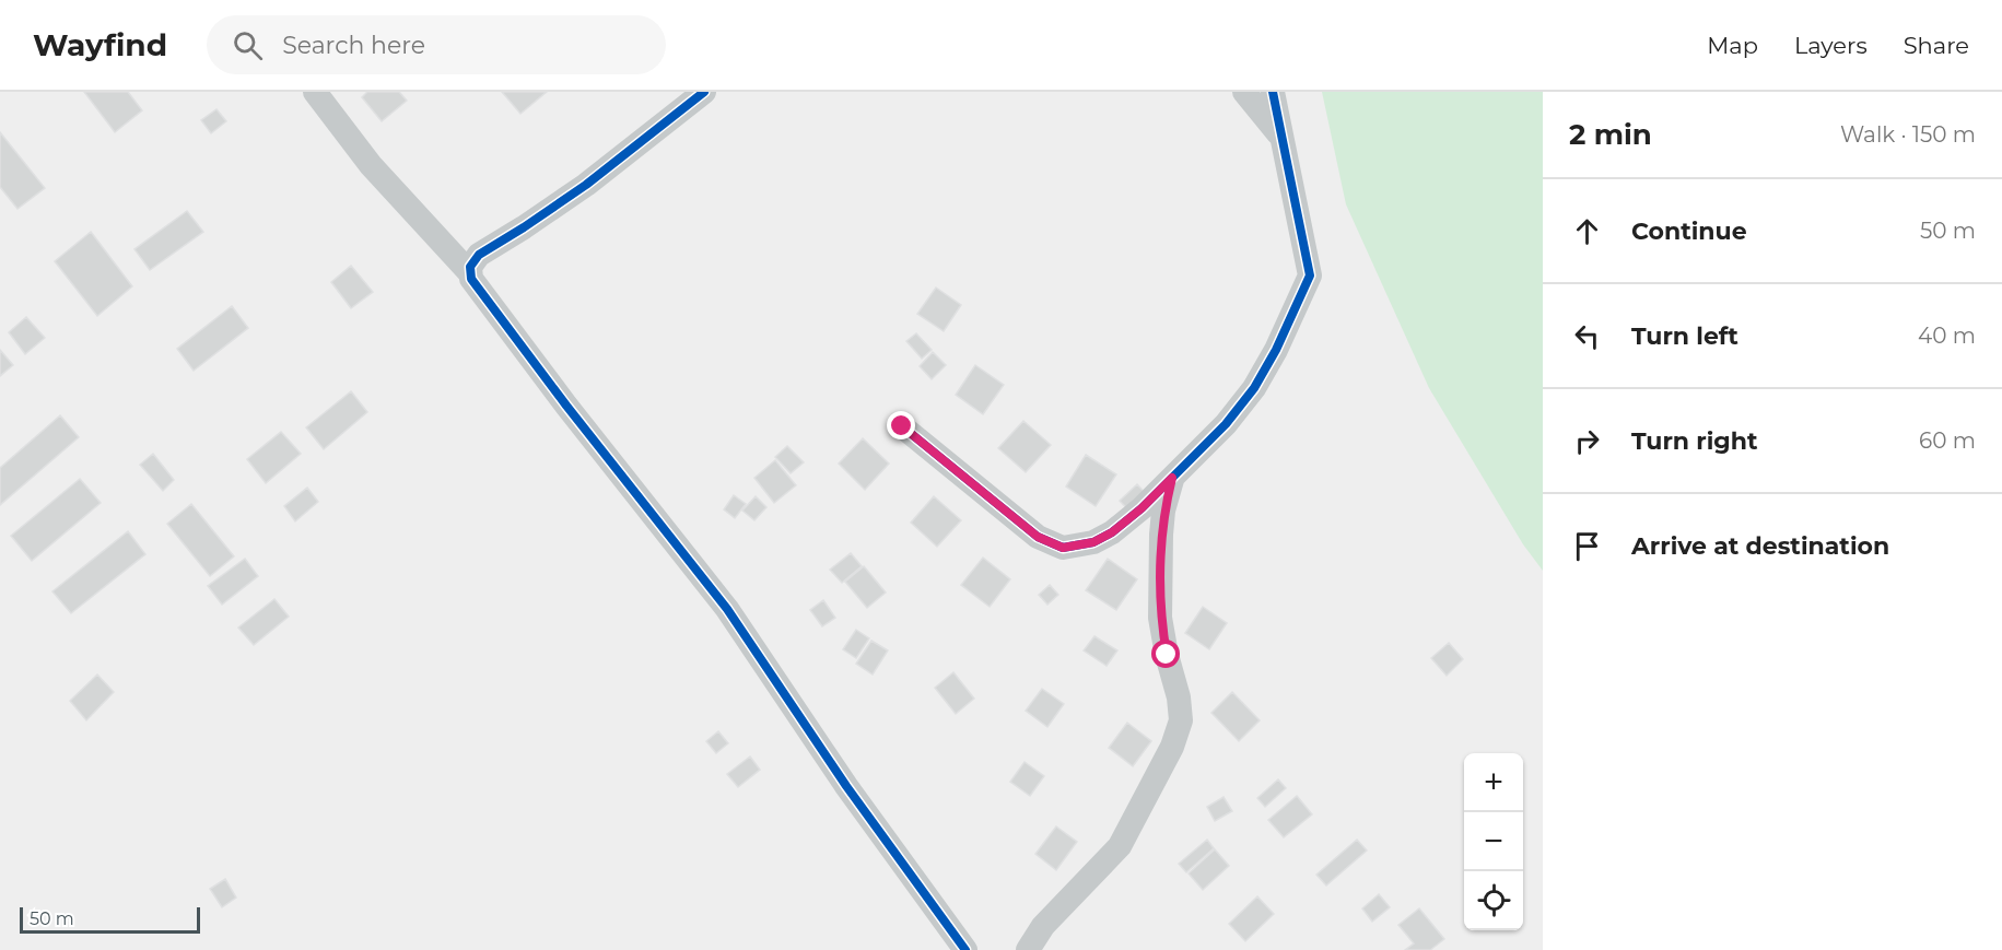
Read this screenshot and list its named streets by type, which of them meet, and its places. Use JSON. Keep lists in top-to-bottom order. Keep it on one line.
{"scale_bar":"50 m","page":{"header":"Wayfind","search":"Search here","nav":["Map","Layers","Share"],"heading":["2 min","Walk · 150 m"],"list":[["Continue","50 m"],["Turn left","40 m"],["Turn right","60 m"],"Arrive at destination"],"map_buttons":["+","−"],"scale":"50 m"}}
